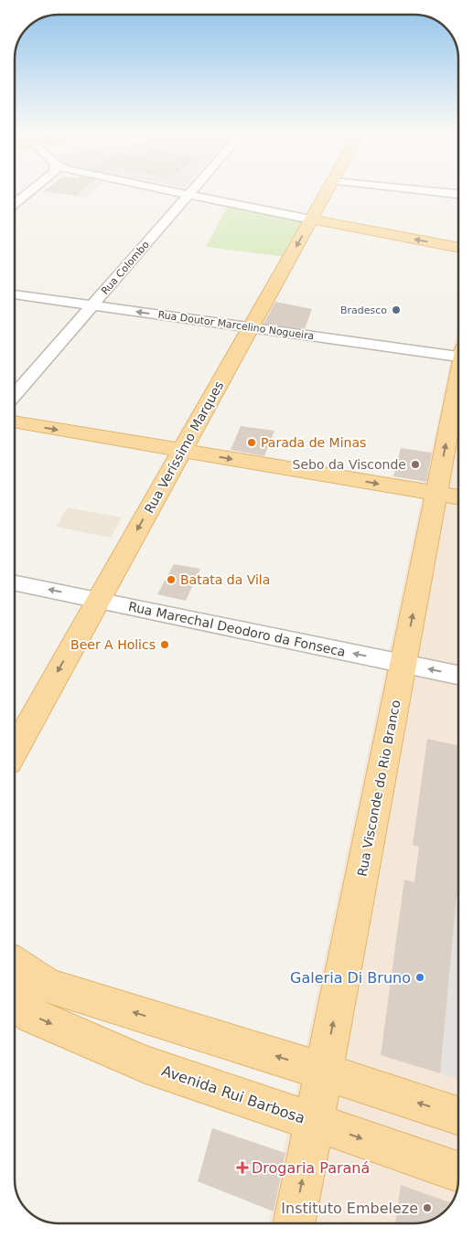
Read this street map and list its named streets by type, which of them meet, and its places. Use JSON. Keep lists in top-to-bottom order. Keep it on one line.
{"streets":{"main road":["Rua Veríssimo Marques","Rua Visconde do Rio Branco","Avenida Rui Barbosa"],"street":["Rua Colombo","Rua Doutor Marcelino Nogueira","Rua Marechal Deodoro da Fonseca"]},"crossings":[["Rua Colombo","Rua Doutor Marcelino Nogueira"],["Rua Doutor Marcelino Nogueira","Rua Veríssimo Marques"],["Rua Veríssimo Marques","Rua Marechal Deodoro da Fonseca"],["Rua Marechal Deodoro da Fonseca","Rua Visconde do Rio Branco"],["Rua Visconde do Rio Branco","Avenida Rui Barbosa"]],"one_way":["Rua Veríssimo Marques","Rua Marechal Deodoro da Fonseca","Rua Visconde do Rio Branco"],"places":{"other":["Bradesco","Parada de Minas","Sebo da Visconde","Batata da Vila","Beer A Holics","Galeria Di Bruno","Instituto Embeleze"],"health":["Drogaria Paraná"]}}
